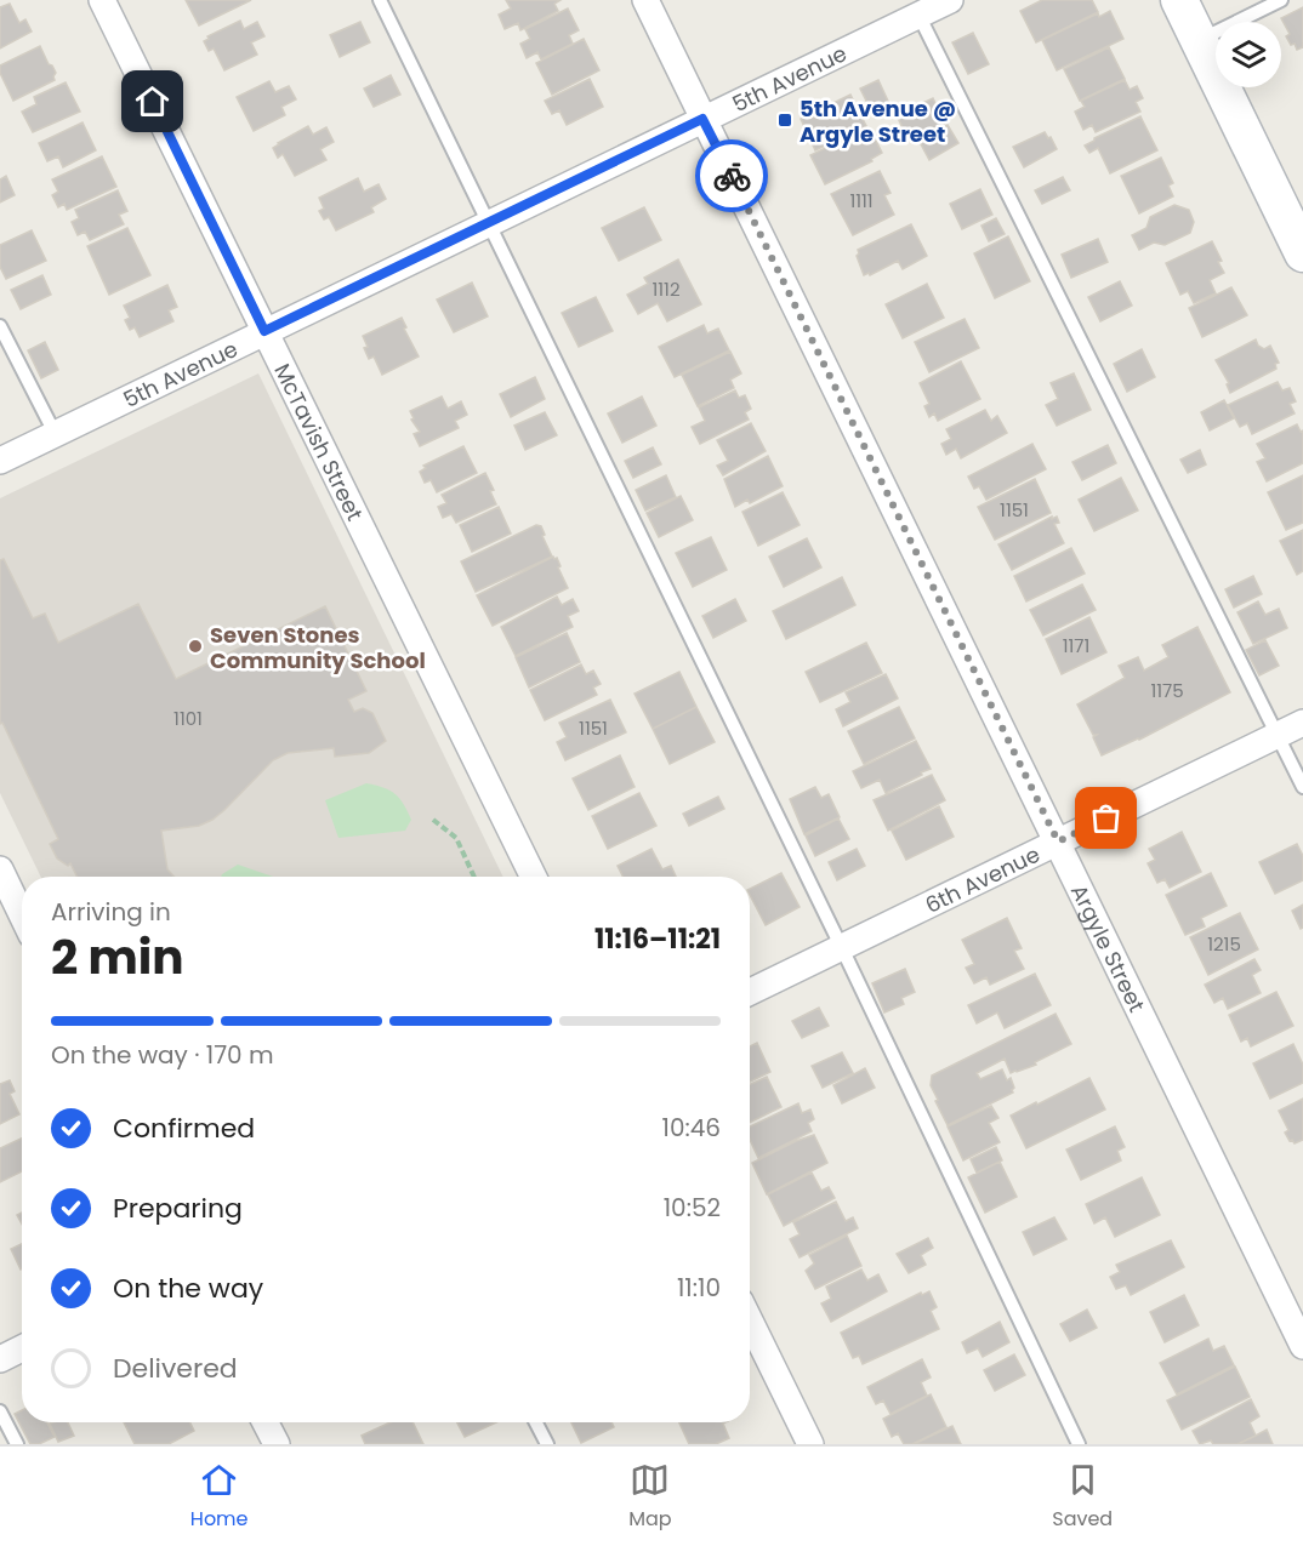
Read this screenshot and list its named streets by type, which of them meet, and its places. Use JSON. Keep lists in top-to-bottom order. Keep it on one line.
{"streets":{"street":["5th Avenue","McTavish Street","6th Avenue","Argyle Street"]},"crossings":[["5th Avenue","McTavish Street"],["5th Avenue","Argyle Street"],["6th Avenue","Argyle Street"]],"places":{"transit":["5th Avenue @ Argyle Street"],"other":["Seven Stones Community School"]},"house_numbers":["1111","1112","1151","1171","1175","1101","1151","1215"],"page":{"heading":["2 min","Arriving in","11:16–11:21"],"bar":"On the way · 170 m","list":[["Confirmed","10:46"],["Preparing","10:52"],["On the way","11:10"],"Delivered"],"tabs":["Home","Map","Saved"]}}
